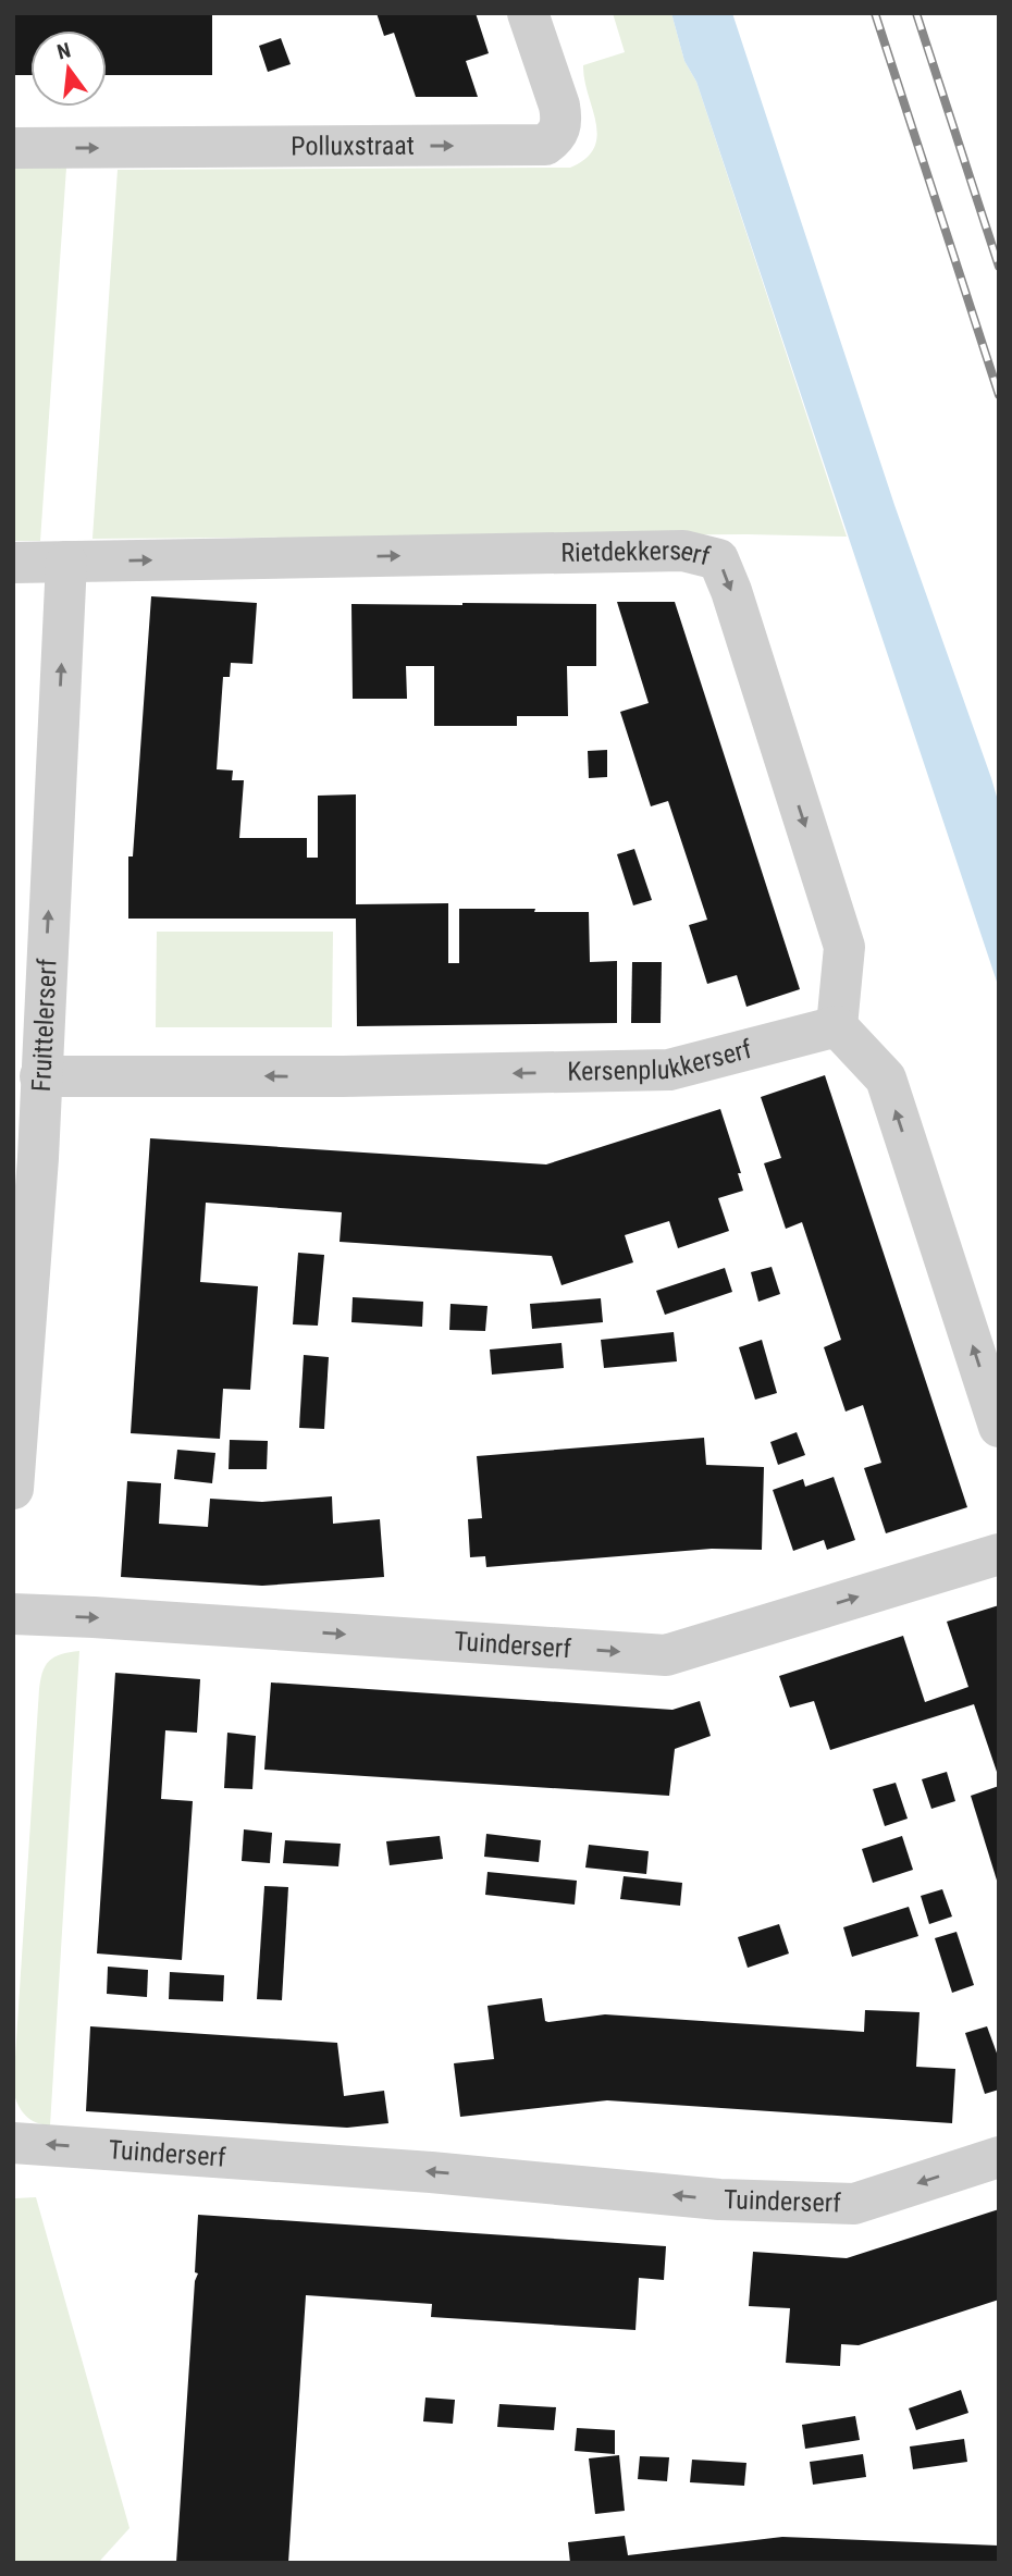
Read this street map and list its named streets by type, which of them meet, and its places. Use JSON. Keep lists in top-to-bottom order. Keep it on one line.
{"streets":{"street":["Polluxstraat","Rietdekkerserf","Fruittelerserf","Kersenplukkerserf","Tuinderserf"]},"crossings":[["Rietdekkerserf","Fruittelerserf"],["Rietdekkerserf","Kersenplukkerserf"],["Fruittelerserf","Kersenplukkerserf"]],"one_way":["Fruittelerserf","Kersenplukkerserf"],"north":"top"}
